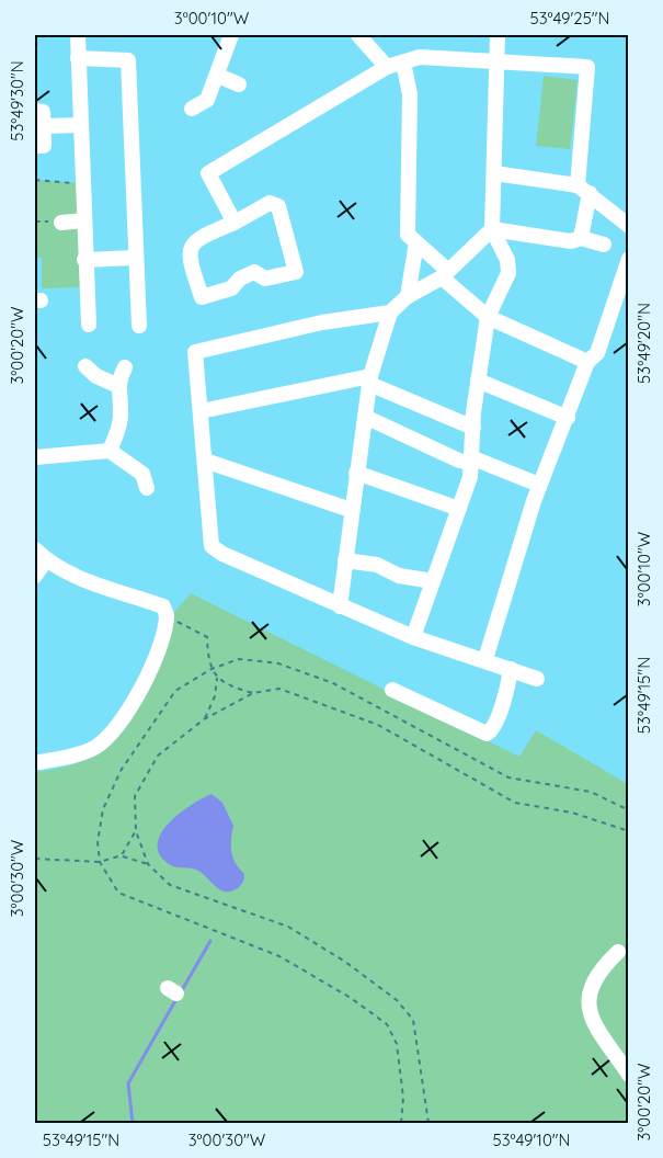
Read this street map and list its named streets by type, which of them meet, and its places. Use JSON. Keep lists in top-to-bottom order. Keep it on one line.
{"coordinates":["3°00'10\"W","53°49'25\"N","53°49'30\"N","53°49'20\"N","3°00'20\"W","53°49'15\"N","3°00'30\"W","53°49'10\"N"]}
